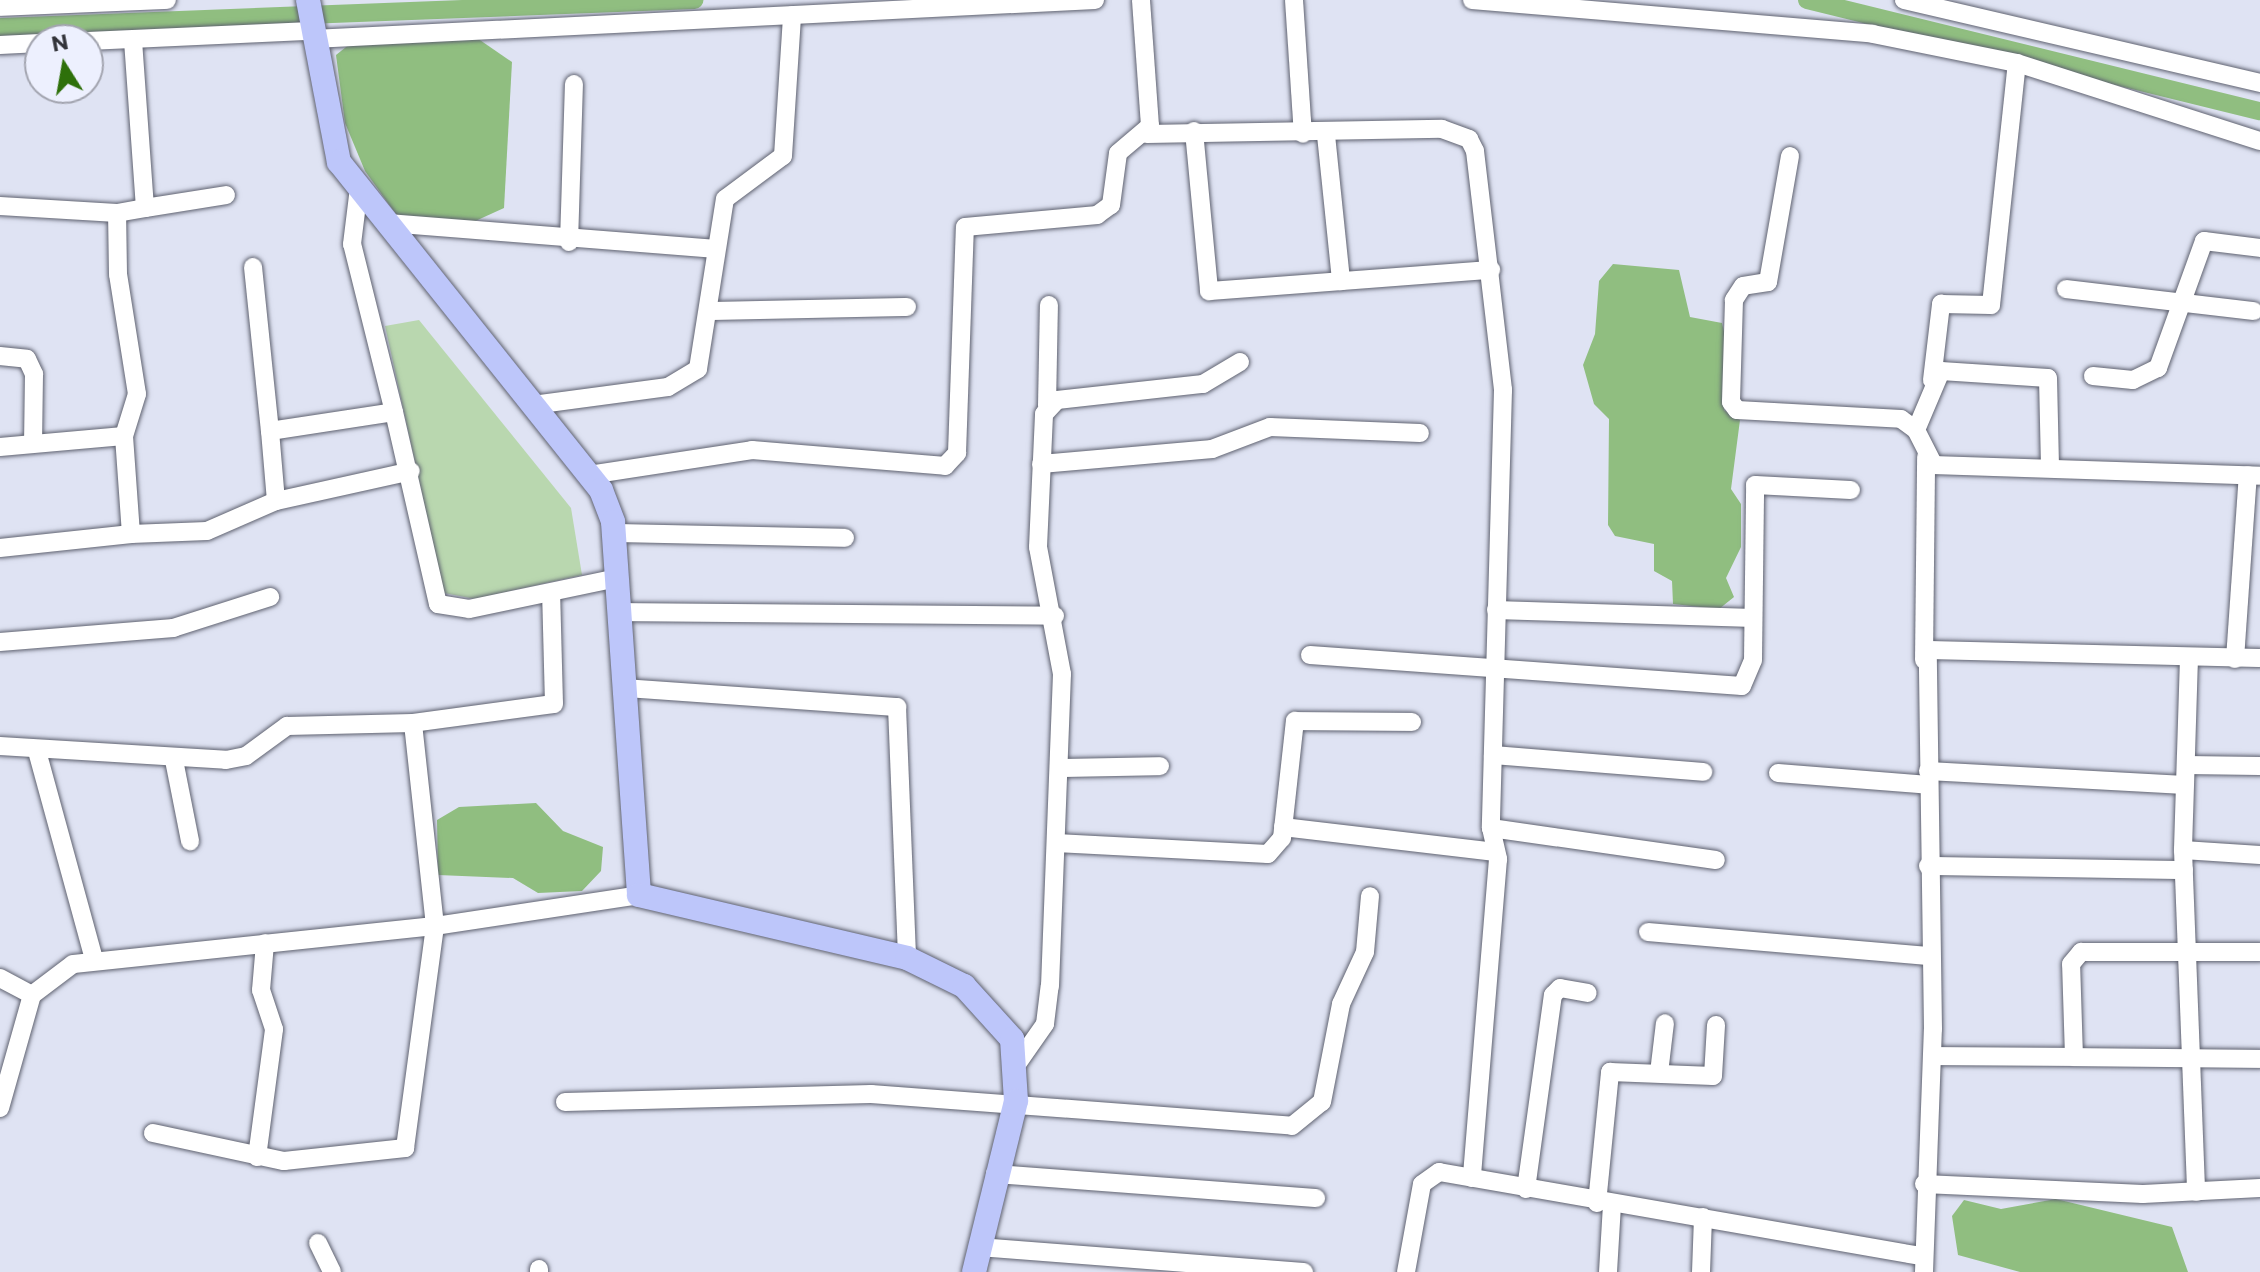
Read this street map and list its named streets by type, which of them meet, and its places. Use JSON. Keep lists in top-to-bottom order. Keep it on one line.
{"north":"top"}
